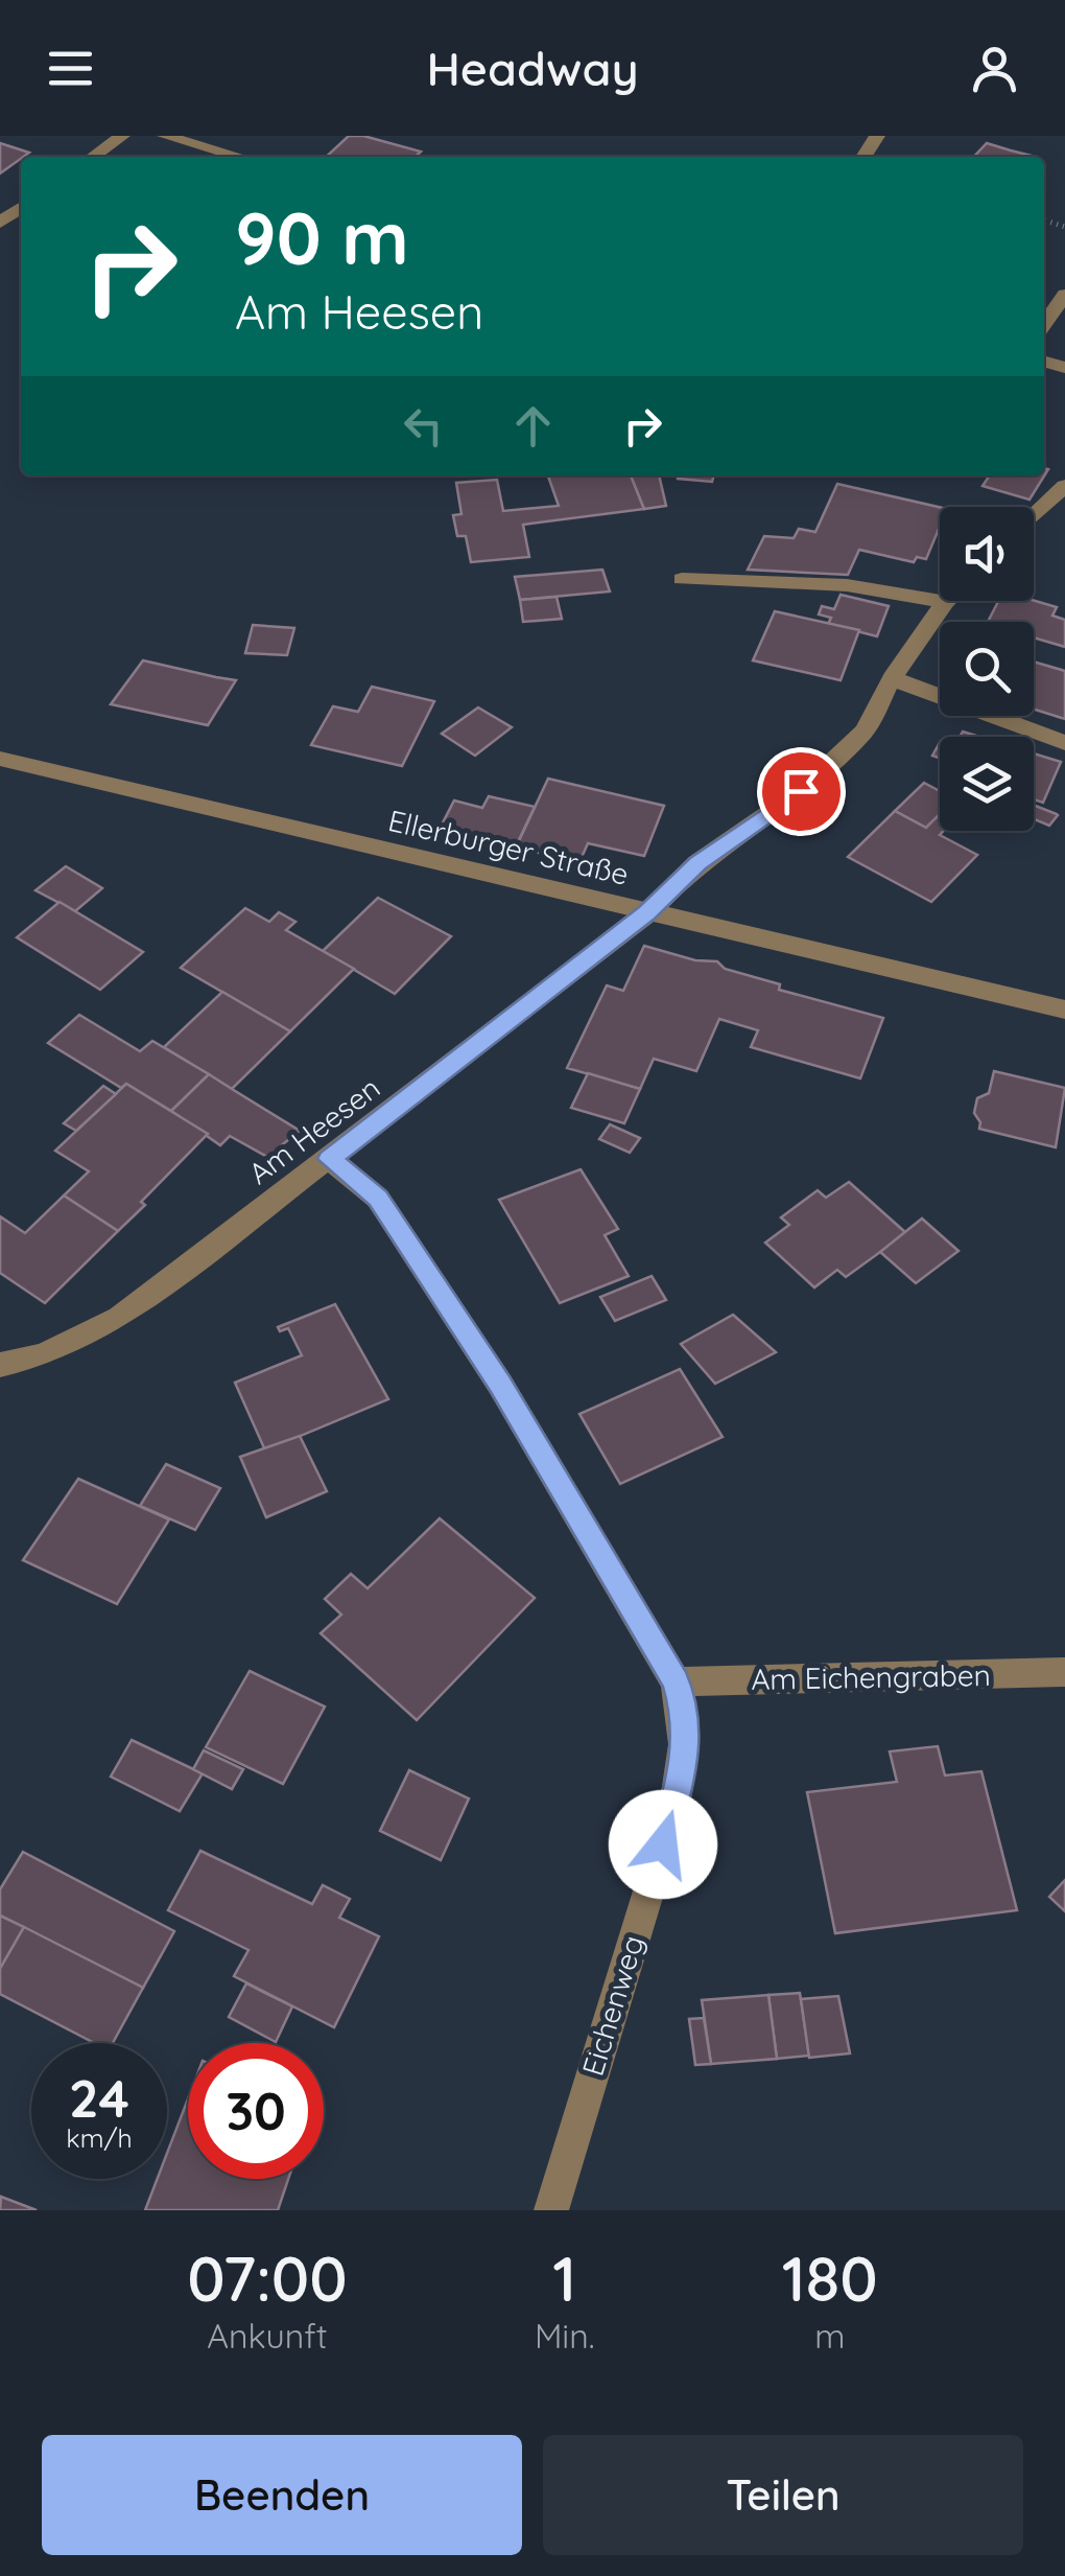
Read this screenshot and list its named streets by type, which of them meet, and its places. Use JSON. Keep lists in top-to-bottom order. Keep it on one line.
{"streets":{"street":["Ellerburger Straße","Am Heesen","Am Eichengraben","Eichenweg"]},"crossings":[["Ellerburger Straße","Am Heesen"],["Am Heesen","Eichenweg"],["Am Eichengraben","Eichenweg"]],"page":{"header":"Headway","turn":["90 m","Am Heesen"],"speed":"24 km/h","limit":"30","eta":["07:00","Ankunft","1","Min.","180","m"],"buttons":["Beenden","Teilen"]}}
